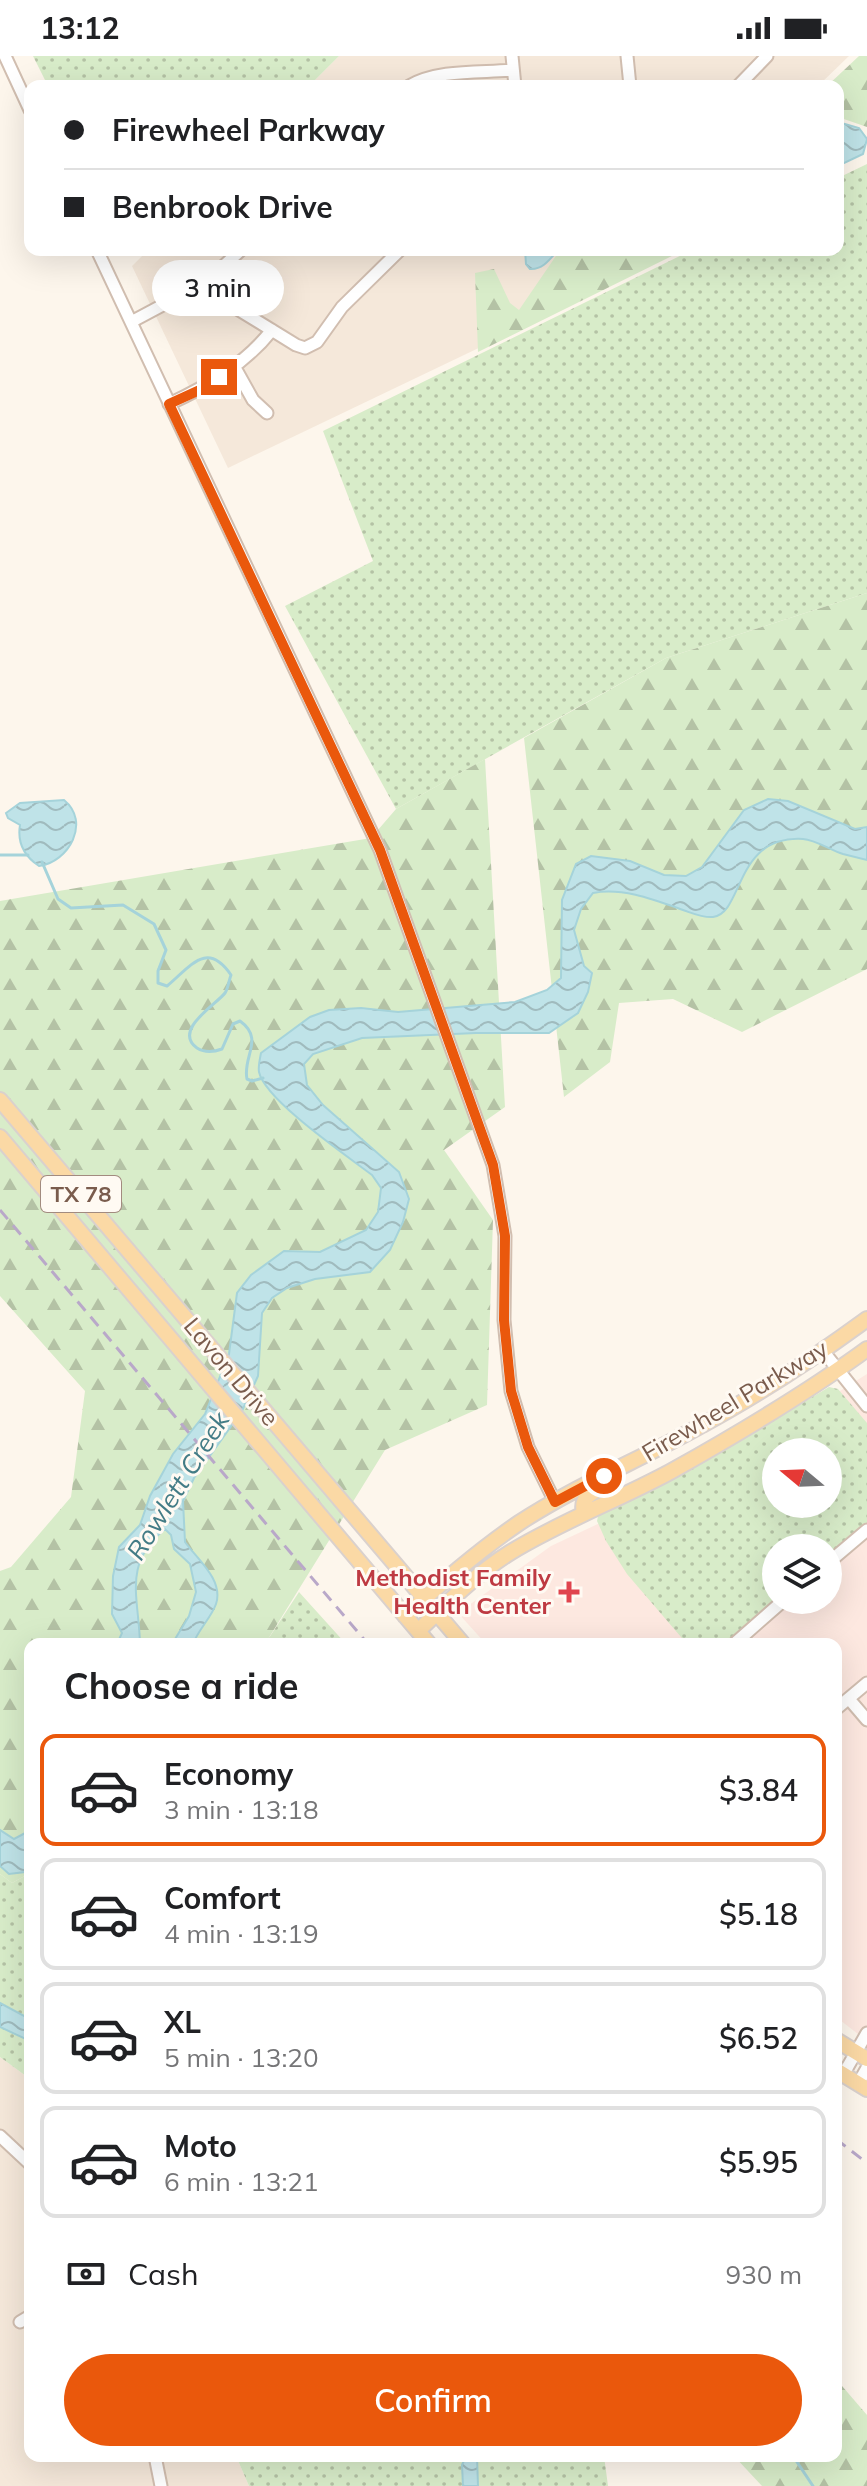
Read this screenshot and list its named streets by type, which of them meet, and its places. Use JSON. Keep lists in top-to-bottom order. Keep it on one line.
{"streets":{"main road":["TX 78","Lavon Drive","Firewheel Parkway"]},"crossings":[["Lavon Drive","Firewheel Parkway"]],"water":["Rowlett Creek"],"places":{"health":["Methodist Family Health Center"]},"north":"left","page":{"status":"13:12","banner":["Firewheel Parkway","Benbrook Drive"],"bubble":"3 min","heading":"Choose a ride","list":[{"name":"Economy","note":"3 min · 13:18","value":"$3.84"},{"name":"Comfort","note":"4 min · 13:19","value":"$5.18"},{"name":"XL","note":"5 min · 13:20","value":"$6.52"},{"name":"Moto","note":"6 min · 13:21","value":"$5.95"}],"pay":["Cash","930 m"],"buttons":"Confirm"}}
